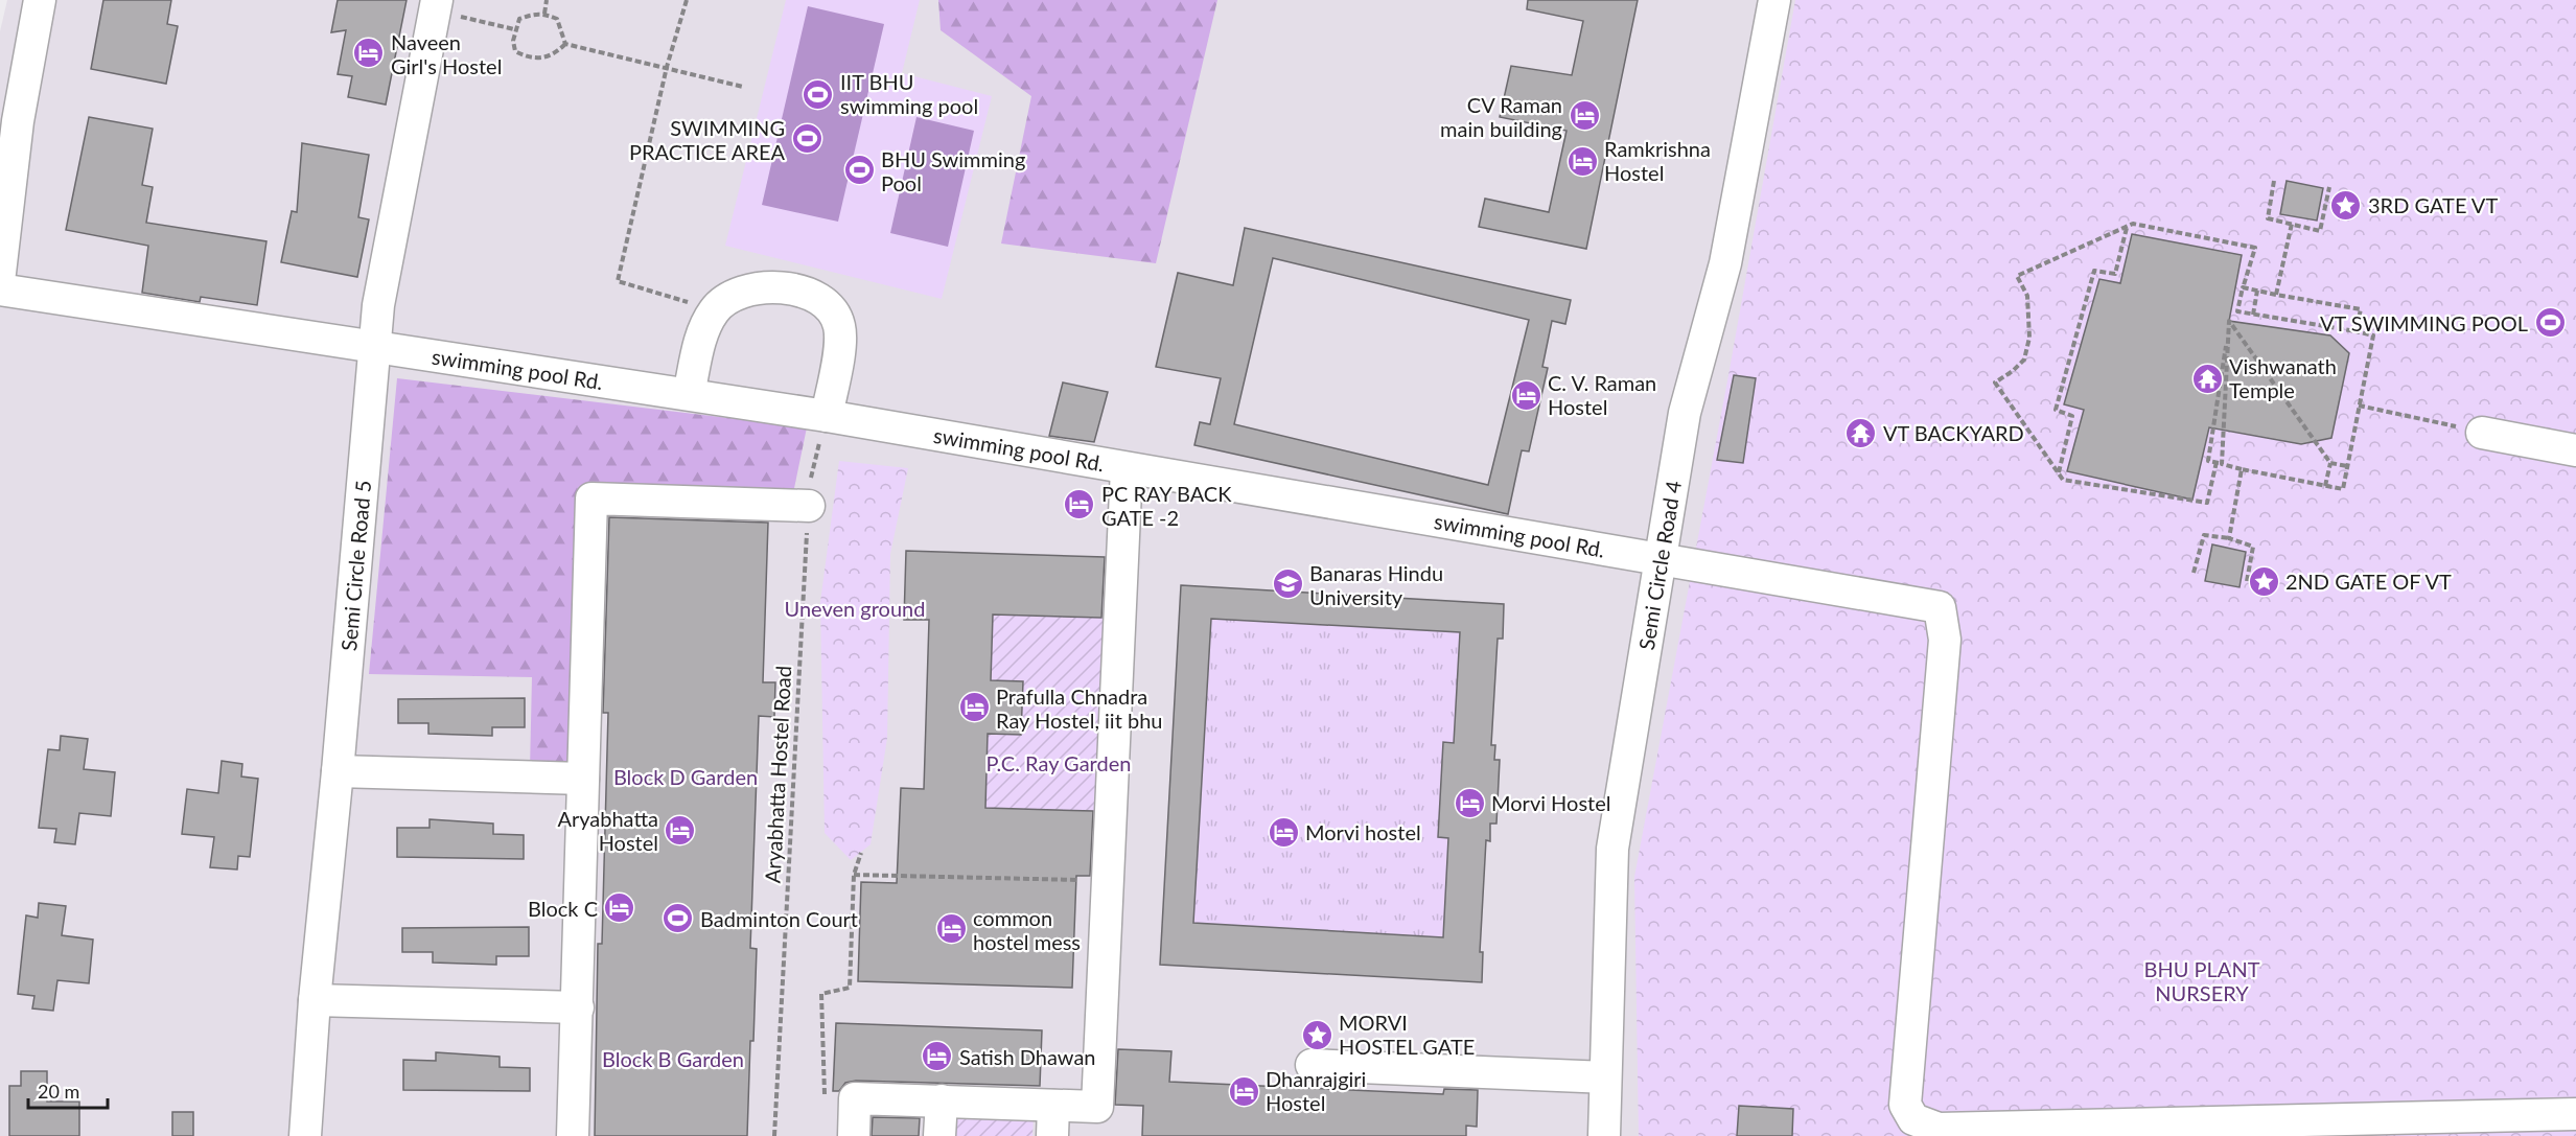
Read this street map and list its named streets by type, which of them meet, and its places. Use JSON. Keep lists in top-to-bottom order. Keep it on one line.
{"streets":{"street":["swimming pool Rd.","Semi Circle Road 4","Semi Circle Road 5"],"path":["Aryabhatta Hostel Road"]},"crossings":[["swimming pool Rd.","Semi Circle Road 4"],["swimming pool Rd.","Semi Circle Road 5"],["swimming pool Rd.","Aryabhatta Hostel Road"]],"parks":["Uneven ground","P.C. Ray Garden","Block D Garden","BHU PLANT NURSERY","Block B Garden"],"places":{"hotel":["Naveen Girl's Hostel","CV Raman main building","Ramkrishna Hostel","C. V. Raman Hostel","PC RAY BACK GATE -2","Prafulla Chnadra Ray Hostel, iit bhu","Morvi Hostel","Aryabhatta Hostel","Morvi hostel","Block C","common hostel mess","Satish Dhawan","Dhanrajgiri Hostel"],"sports":["IIT BHU swimming pool","SWIMMING PRACTICE AREA","BHU Swimming Pool","VT SWIMMING POOL","Badminton Court"],"place":["3RD GATE VT","2ND GATE OF VT","MORVI HOSTEL GATE"],"temple":["Vishwanath Temple","VT BACKYARD"],"school or university":["Banaras Hindu University"]},"scale_bar":"20 m"}
